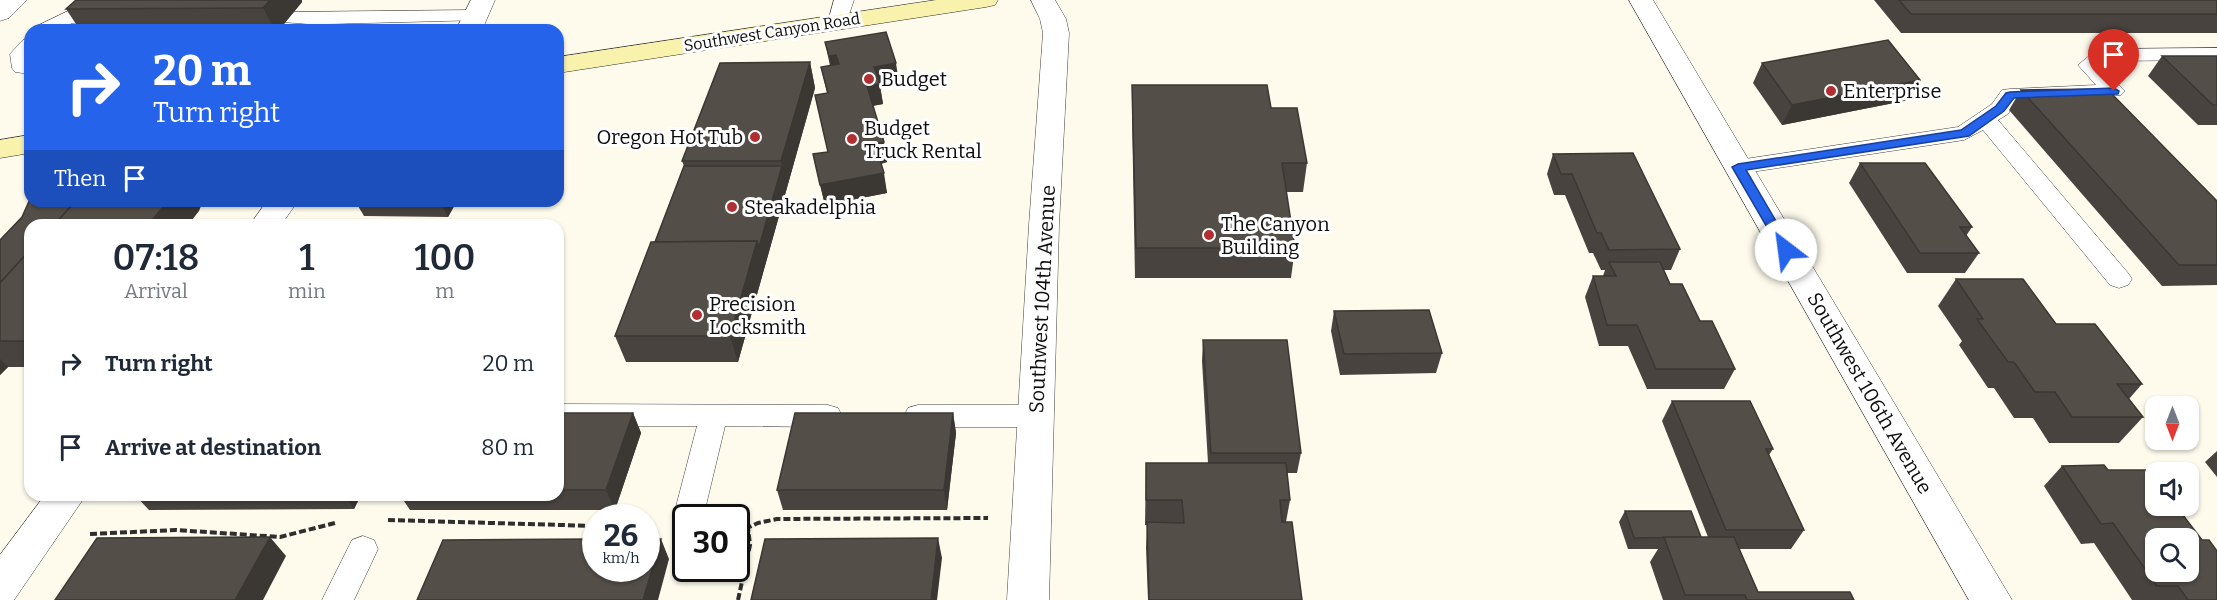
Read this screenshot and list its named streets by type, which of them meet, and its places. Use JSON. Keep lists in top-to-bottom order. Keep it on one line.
{"streets":{"main road":["Southwest Canyon Road"],"street":["Southwest 104th Avenue","Southwest 106th Avenue"]},"places":["Budget","Enterprise","Oregon Hot Tub","Budget Truck Rental","Steakadelphia","The Canyon Building","Precision Locksmith"],"north":"bottom","page":{"turn":["20 m","Turn right"],"then":"Then","eta":["07:18","Arrival","1","min","100","m"],"list":[{"name":"Turn right","value":"20 m"},{"name":"Arrive at destination","value":"80 m"}],"speed":"26 km/h","limit":"30"}}
